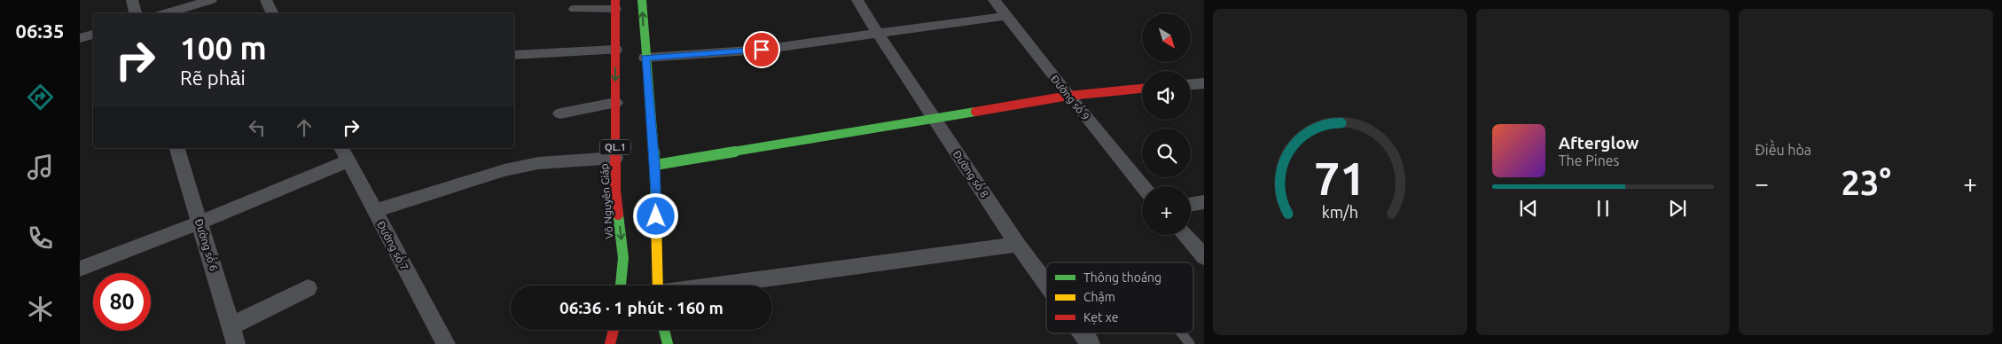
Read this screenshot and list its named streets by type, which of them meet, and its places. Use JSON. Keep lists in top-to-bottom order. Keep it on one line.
{"streets":{"main road":["QL.1","Võ Nguyên Giáp"],"street":["Đường số 9","Đường số 8","Đường số 6","Đường số 7"]},"legend":["Thông thoáng","Chậm","Kẹt xe"],"north":"bottom right","page":{"tabs":"06:35","tile":"Điều hòa","map_buttons":"+","turn":["100 m","Rẽ phải"],"song":["Afterglow","The Pines"],"heat":["−","23°","+"],"limit":"80","trip":"06:36 · 1 phút · 160 m","gauge":["71","km/h"]}}
